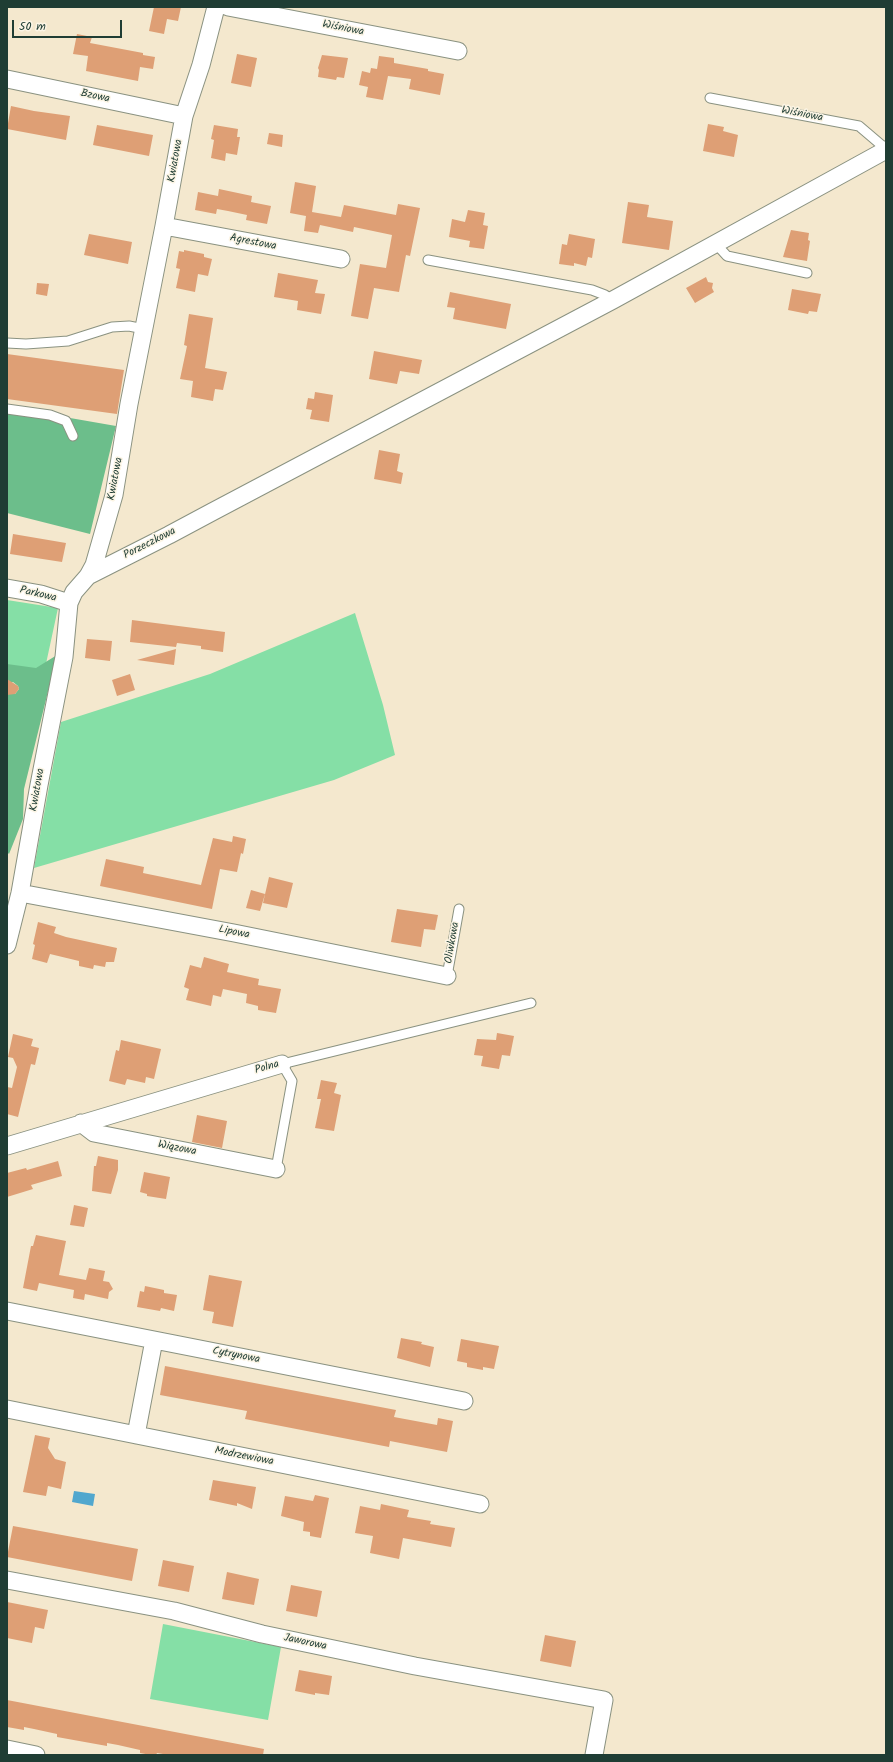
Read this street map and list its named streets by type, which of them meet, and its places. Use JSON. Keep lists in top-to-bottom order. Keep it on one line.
{"streets":{"street":["Wiśniowa","Bzowa","Kwiatowa","Agrestowa","Porzeczkowa","Parkowa","Lipowa","Polna","Wiązowa","Cytrynowa","Modrzewiowa","Jaworowa"],"lane":["Oliwkowa"]},"crossings":[["Wiśniowa","Porzeczkowa"],["Bzowa","Kwiatowa"],["Kwiatowa","Agrestowa"],["Kwiatowa","Porzeczkowa"],["Kwiatowa","Parkowa"],["Kwiatowa","Lipowa"],["Lipowa","Oliwkowa"],["Polna","Wiązowa"]],"scale_bar":"50 m"}
